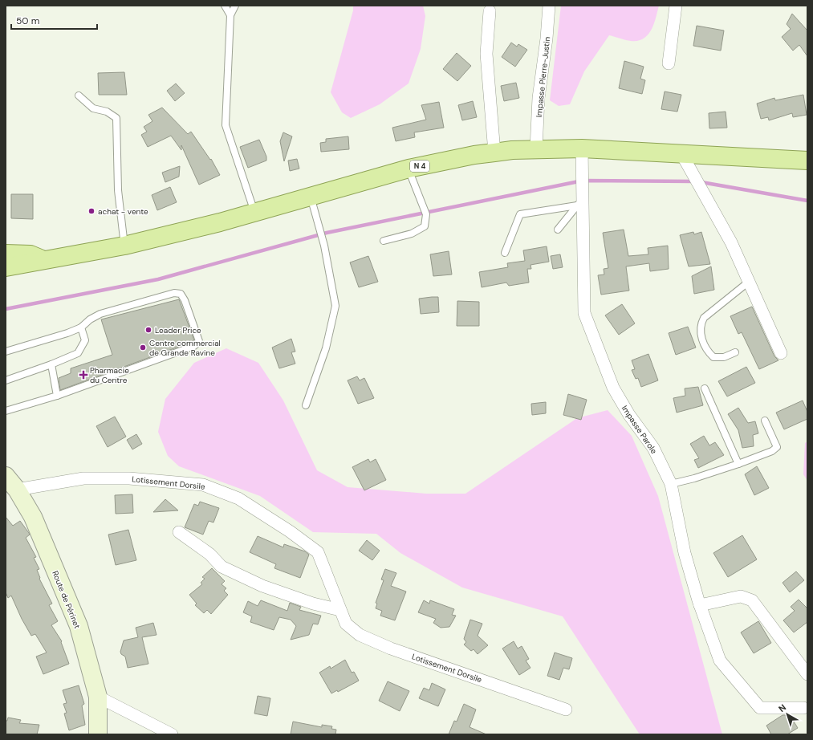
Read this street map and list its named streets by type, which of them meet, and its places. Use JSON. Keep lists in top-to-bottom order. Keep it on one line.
{"streets":{"main road":["N 4","Route de Périnet"],"street":["Impasse Pierre-Justin","Impasse Parole","Lotissement Dorsile"]},"crossings":[["Impasse Pierre-Justin","N 4"],["N 4","Impasse Parole"],["Lotissement Dorsile","Route de Périnet"]],"places":{"other":["achat - vente","Leader Price","Centre commercial de Grande Ravine"],"health":["Pharmacie du Centre"]},"scale_bar":"50 m","north":"top left"}
